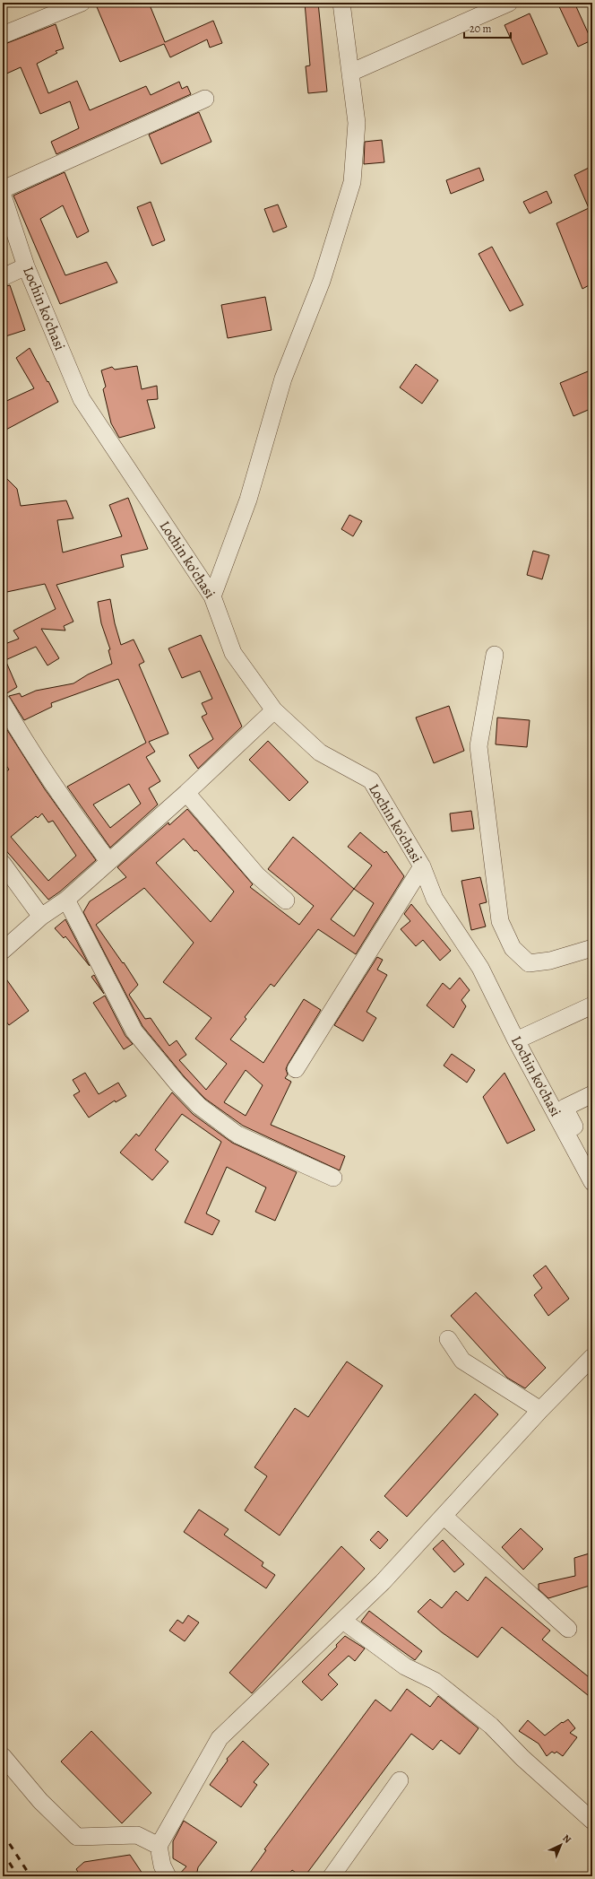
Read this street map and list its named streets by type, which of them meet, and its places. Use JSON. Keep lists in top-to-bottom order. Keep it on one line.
{"streets":{"street":["Lochin ko'chasi"]},"scale_bar":"20 m","north":"top right"}
